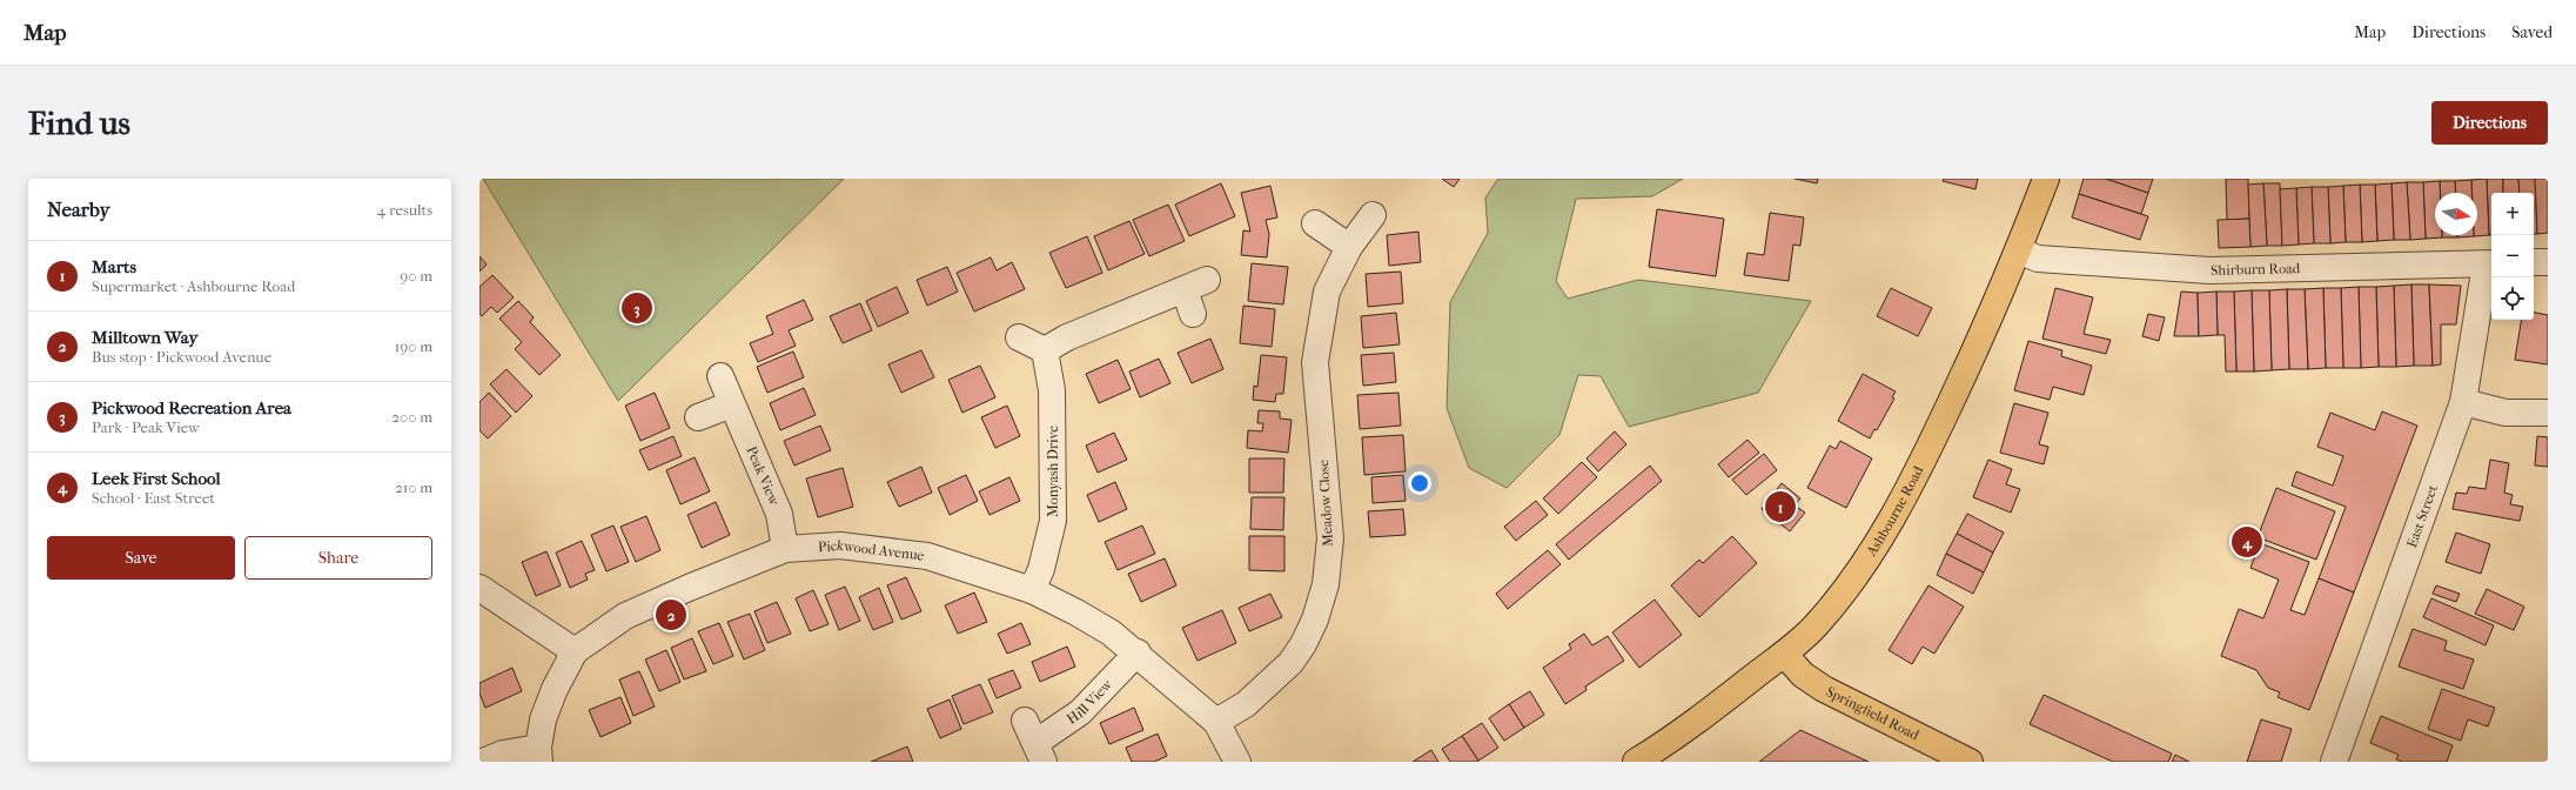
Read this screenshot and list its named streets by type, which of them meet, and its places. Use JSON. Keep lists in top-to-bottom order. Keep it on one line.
{"streets":{"highway":["Ashbourne Road","Springfield Road"],"street":["Shirburn Road","Monyash Drive","Peak View","Meadow Close","East Street","Pickwood Avenue","Hill View"]},"crossings":[["Shirburn Road","Ashbourne Road"],["Shirburn Road","East Street"],["Monyash Drive","Pickwood Avenue"],["Peak View","Pickwood Avenue"],["Meadow Close","Pickwood Avenue"],["Ashbourne Road","Springfield Road"],["Pickwood Avenue","Hill View"]],"north":"right","page":{"header":"Map","nav":["Map","Directions","Saved"],"buttons":["Directions",["Save","Share"]],"title":"Find us","heading":["Nearby","4 results"],"map_buttons":["+","−"],"list":[{"mark":"1","name":"Marts","note":"Supermarket · Ashbourne Road","value":"90 m"},{"mark":"2","name":"Milltown Way","note":"Bus stop · Pickwood Avenue","value":"190 m"},{"mark":"3","name":"Pickwood Recreation Area","note":"Park · Peak View","value":"200 m"},{"mark":"4","name":"Leek First School","note":"School · East Street","value":"210 m"}],"pins":["3","1","4","2"]}}
